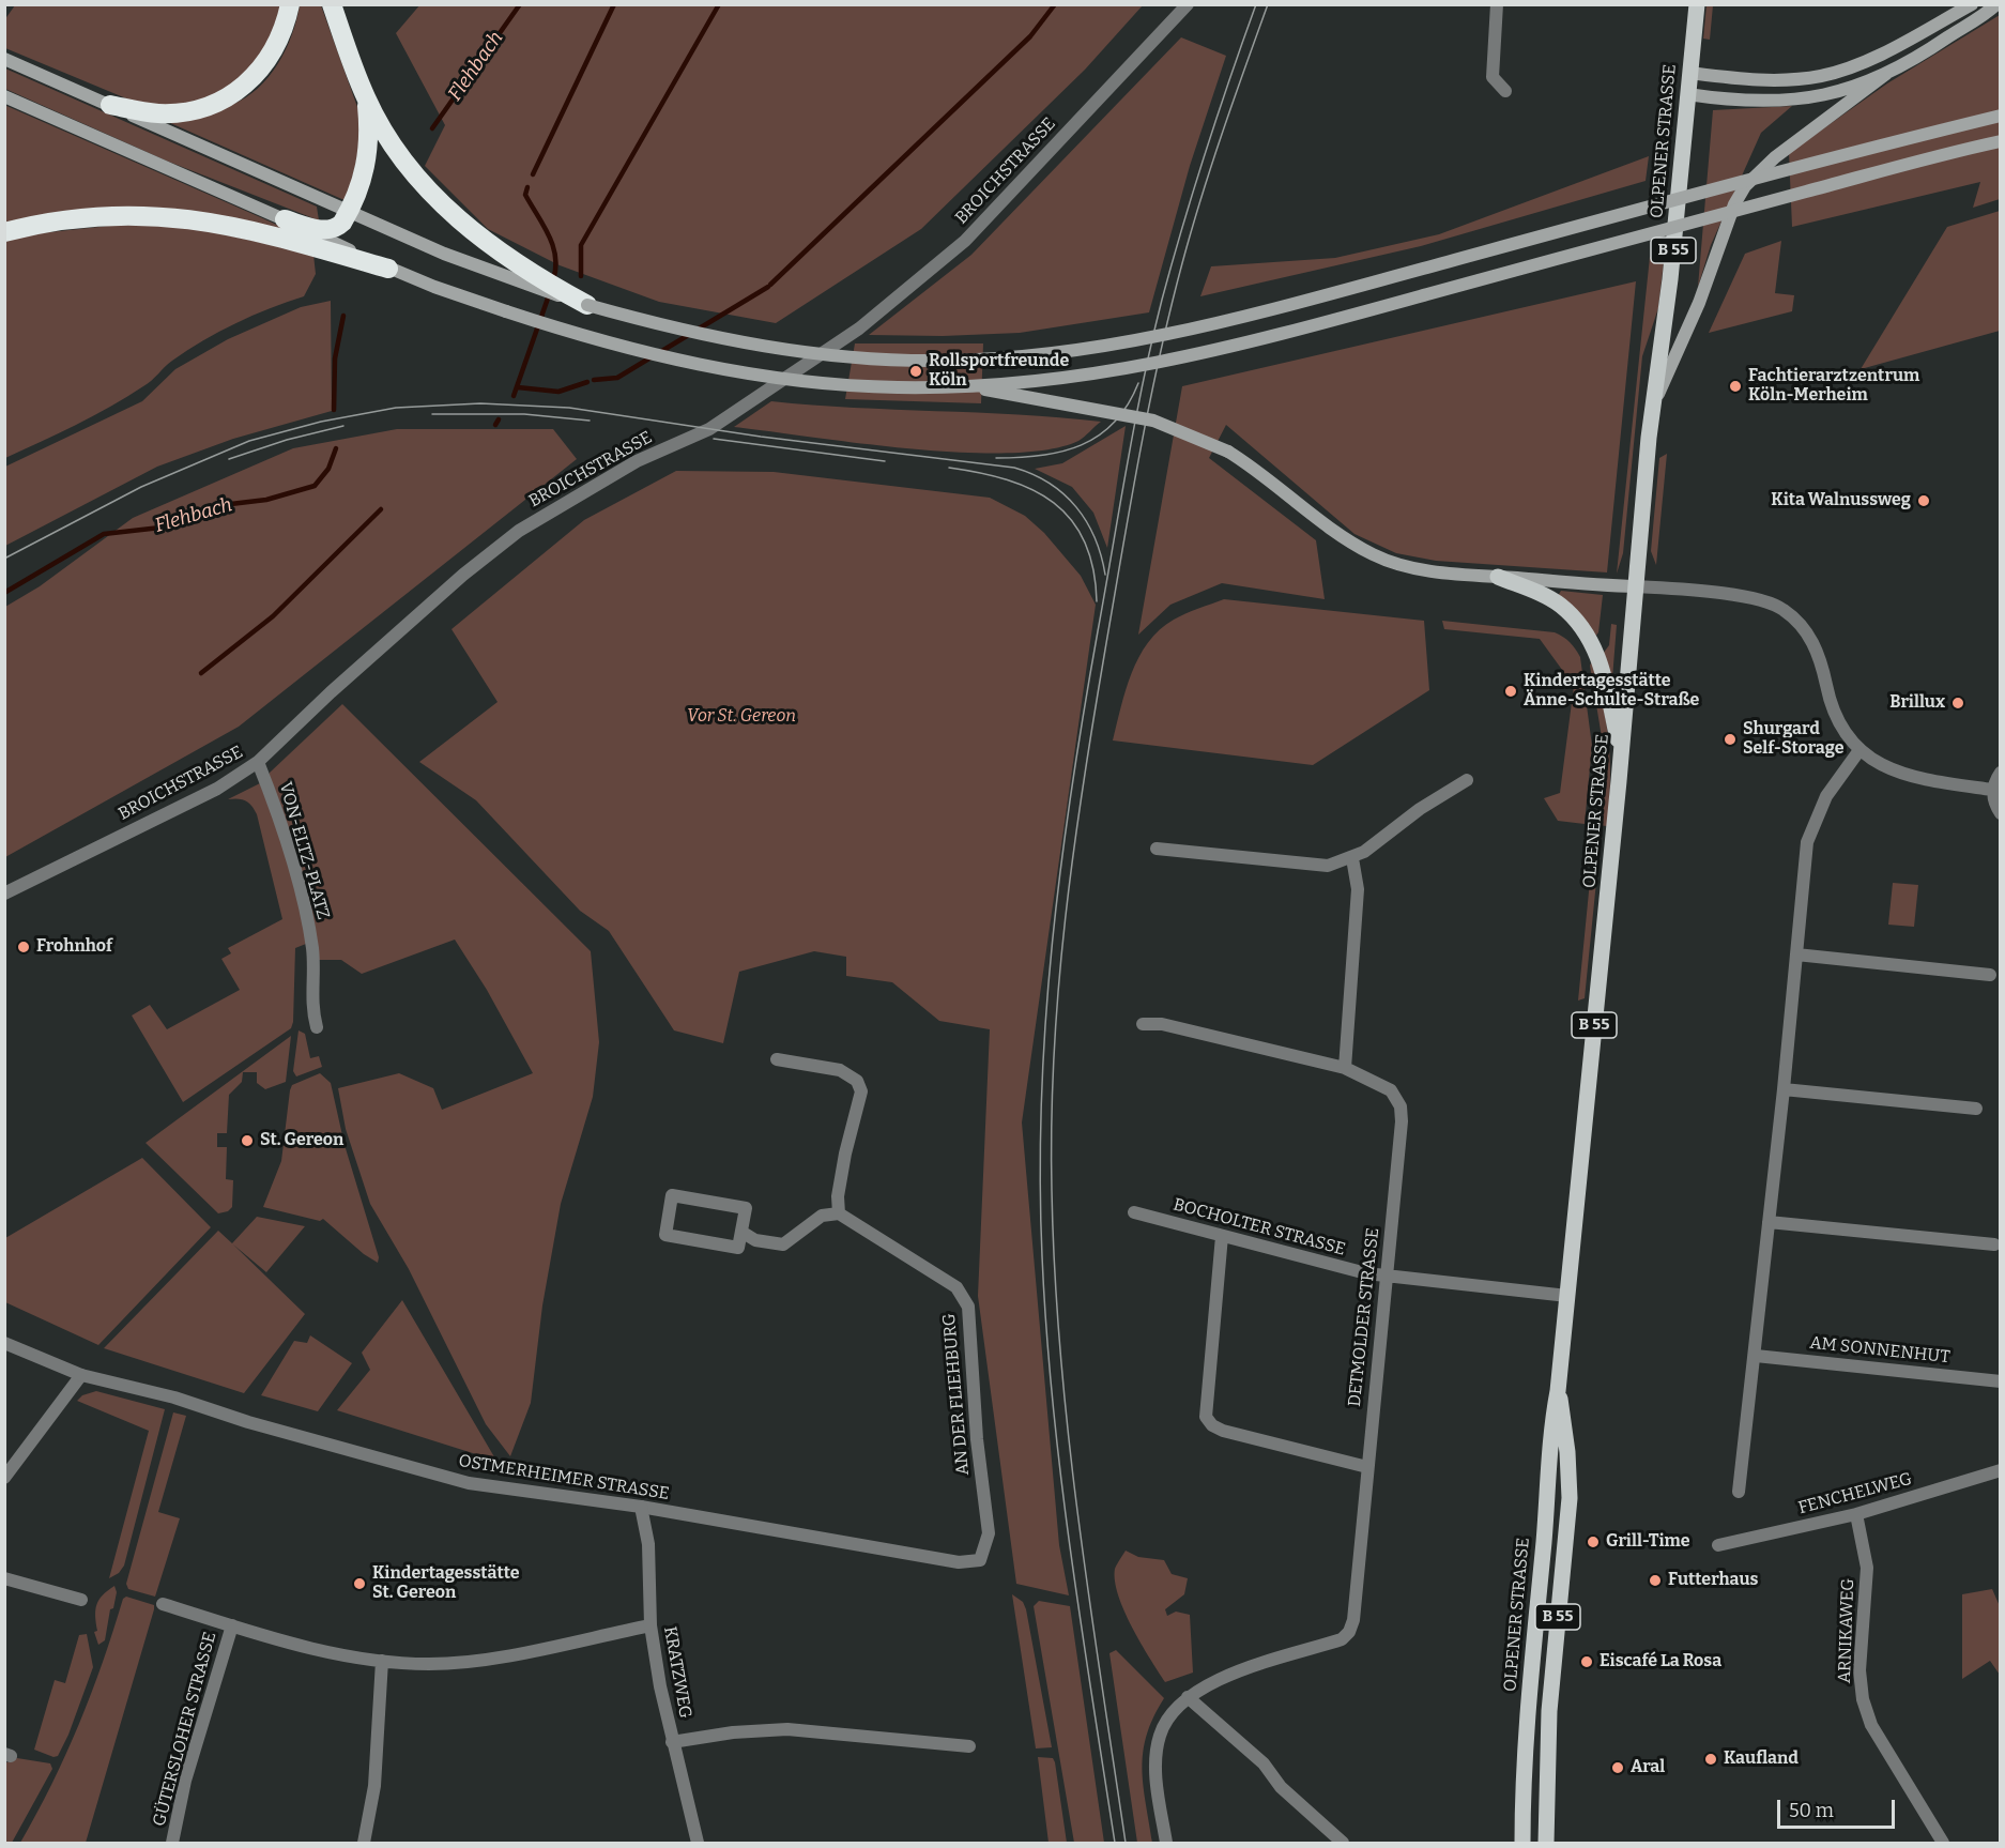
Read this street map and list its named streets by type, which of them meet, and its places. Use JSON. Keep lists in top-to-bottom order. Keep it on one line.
{"streets":{"main road":["OLPENER STRASSE","B 55"],"street":["BROICHSTRASSE","VON-ELTZ-PLATZ","BOCHOLTER STRASSE","DETMOLDER STRASSE","AM SONNENHUT","AN DER FLIEHBURG","OSTMERHEIMER STRASSE","FENCHELWEG","ARNIKAWEG","KRATZWEG","GÜTERSLOHER STRASSE"]},"crossings":[["OLPENER STRASSE","B 55"],["OLPENER STRASSE","BOCHOLTER STRASSE"],["BROICHSTRASSE","VON-ELTZ-PLATZ"],["BOCHOLTER STRASSE","DETMOLDER STRASSE"],["AN DER FLIEHBURG","OSTMERHEIMER STRASSE"],["OSTMERHEIMER STRASSE","KRATZWEG"],["FENCHELWEG","ARNIKAWEG"],["KRATZWEG","GÜTERSLOHER STRASSE"]],"water":["Flehbach"],"parks":["Vor St. Gereon"],"places":["Rollsportfreunde Köln","Fachtierarztzentrum Köln-Merheim","Kita Walnussweg","Kindertagesstätte Änne-Schulte-Straße","Brillux","Shurgard Self-Storage","Frohnhof","St. Gereon","Grill-Time","Futterhaus","Kindertagesstätte St. Gereon","Eiscafé La Rosa","Kaufland","Aral"],"scale_bar":"50 m"}
